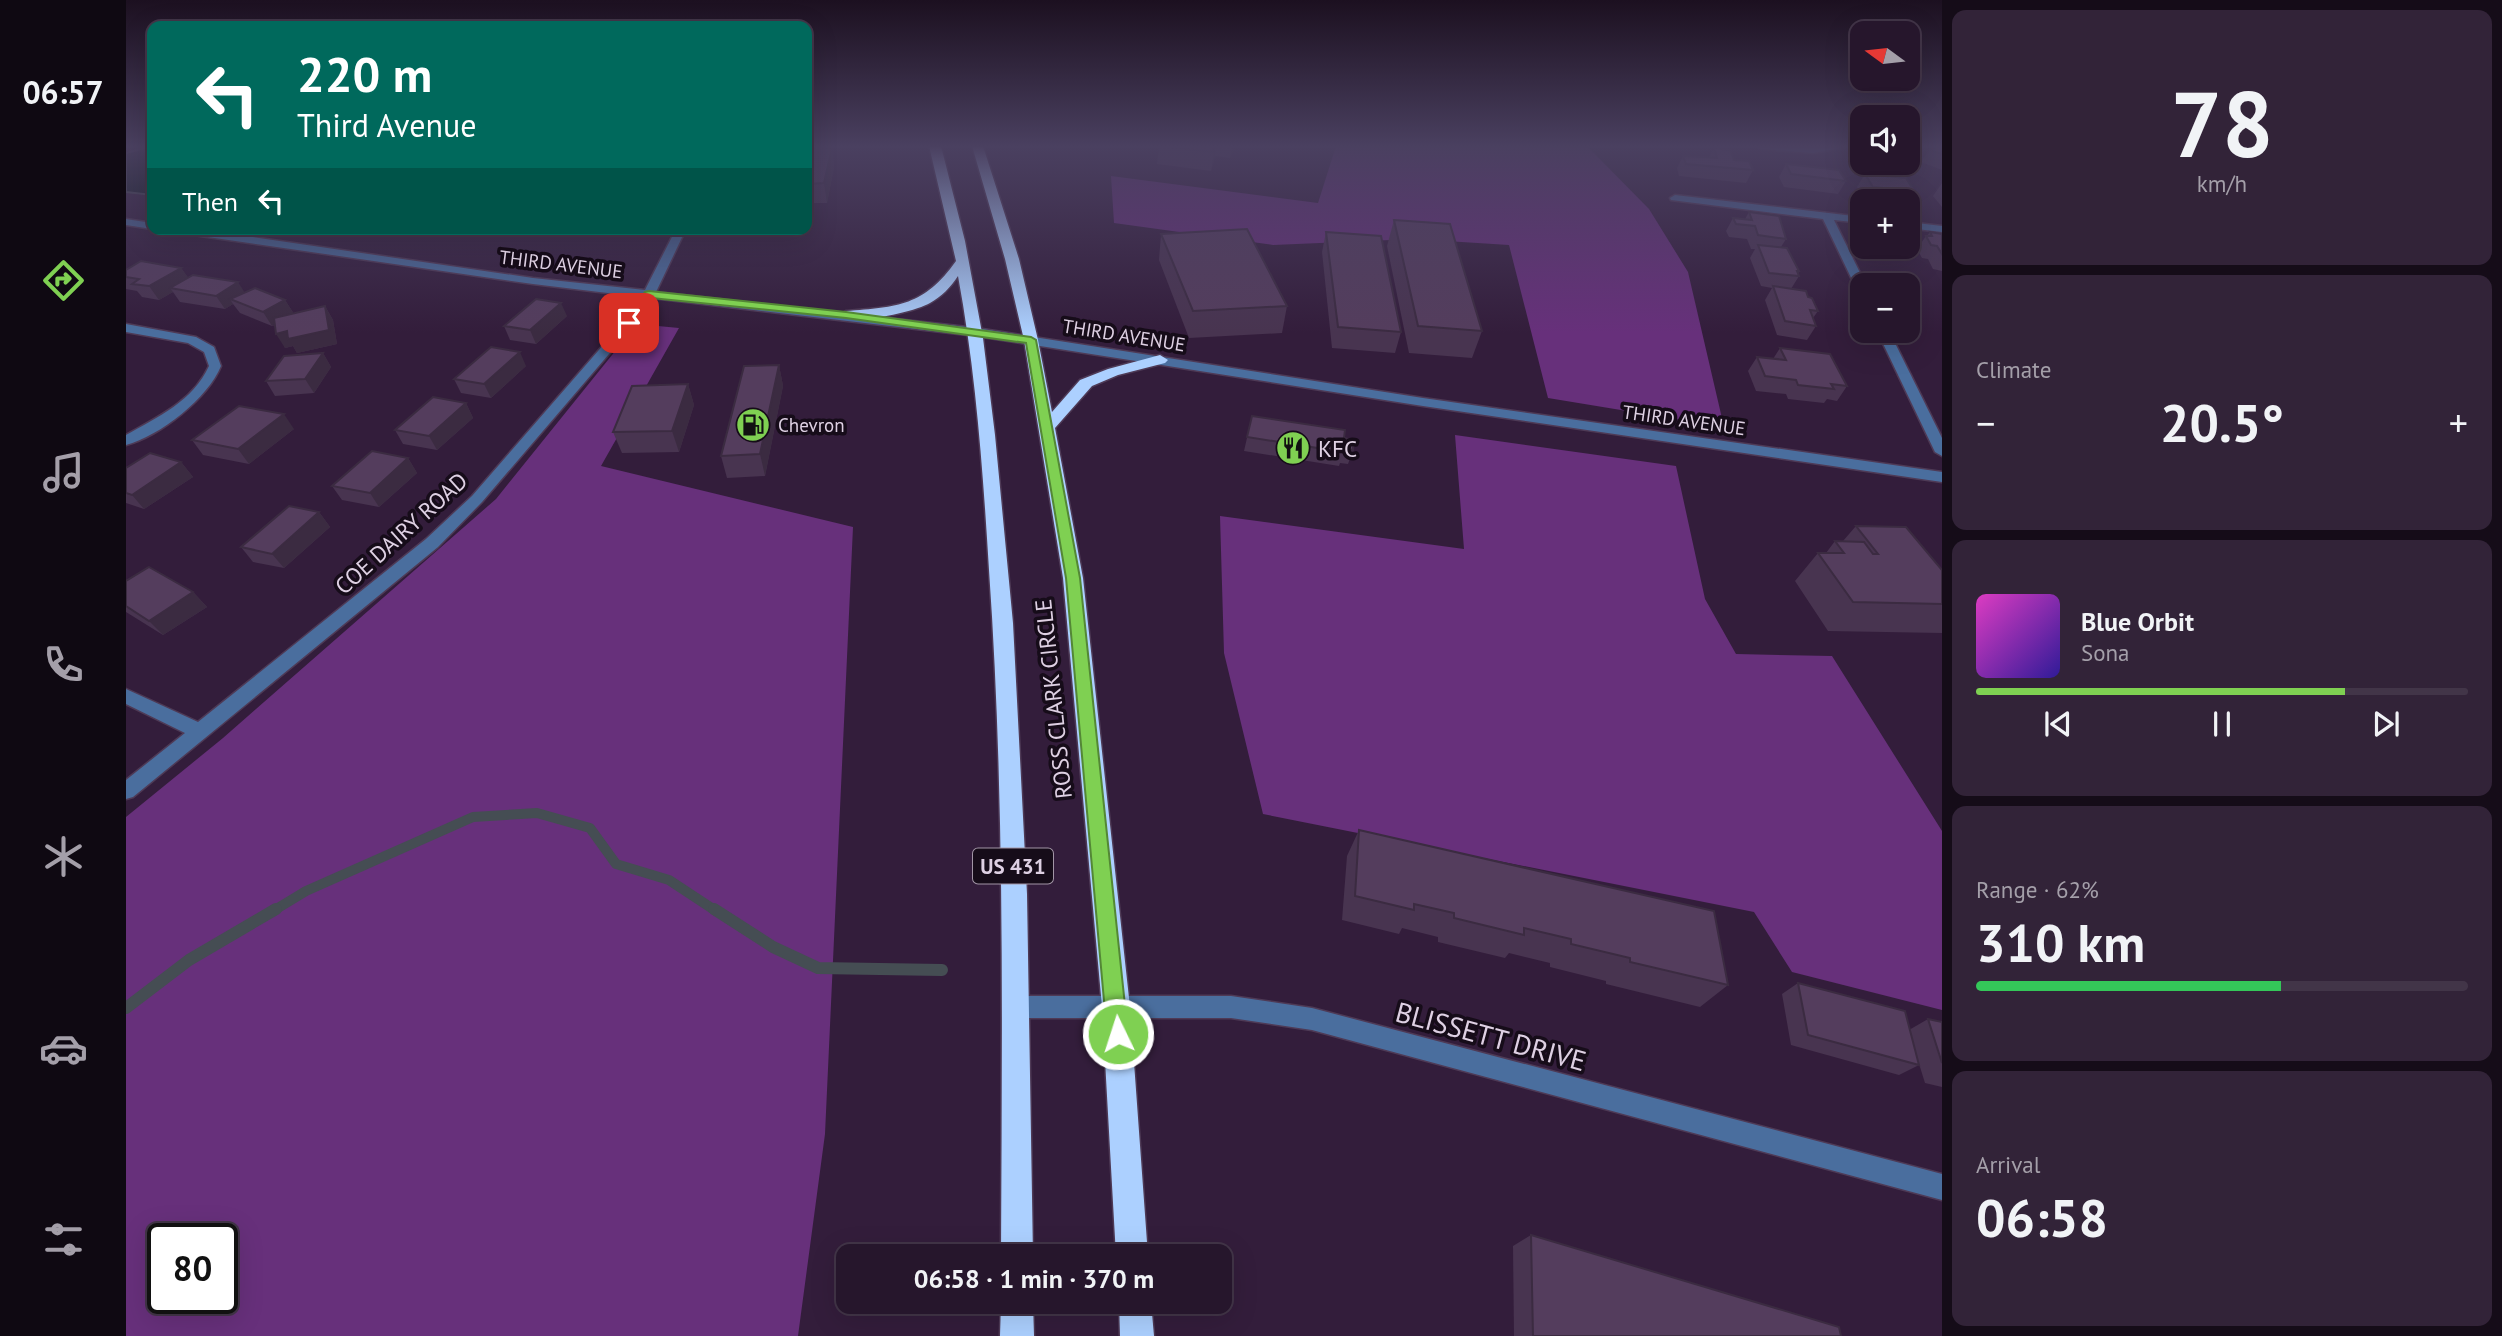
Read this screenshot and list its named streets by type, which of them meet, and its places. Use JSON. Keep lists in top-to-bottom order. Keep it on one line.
{"streets":{"highway":["ROSS CLARK CIRCLE","US 431"],"street":["THIRD AVENUE","COE DAIRY ROAD","BLISSETT DRIVE"]},"crossings":[["THIRD AVENUE","COE DAIRY ROAD"],["THIRD AVENUE","ROSS CLARK CIRCLE"],["ROSS CLARK CIRCLE","BLISSETT DRIVE"]],"places":{"fuel station":["Chevron"],"restaurant":["KFC"]},"north":"left","page":{"tabs":"06:57","tile":[["78","km/h"],"Climate",["Range · 62%","310 km"],["Arrival","06:58"]],"map_buttons":["+","−"],"turn":["220 m","Third Avenue"],"then":"Then","heat":["−","20.5°","+"],"song":["Blue Orbit","Sona"],"limit":"80","trip":"06:58 · 1 min · 370 m"}}
